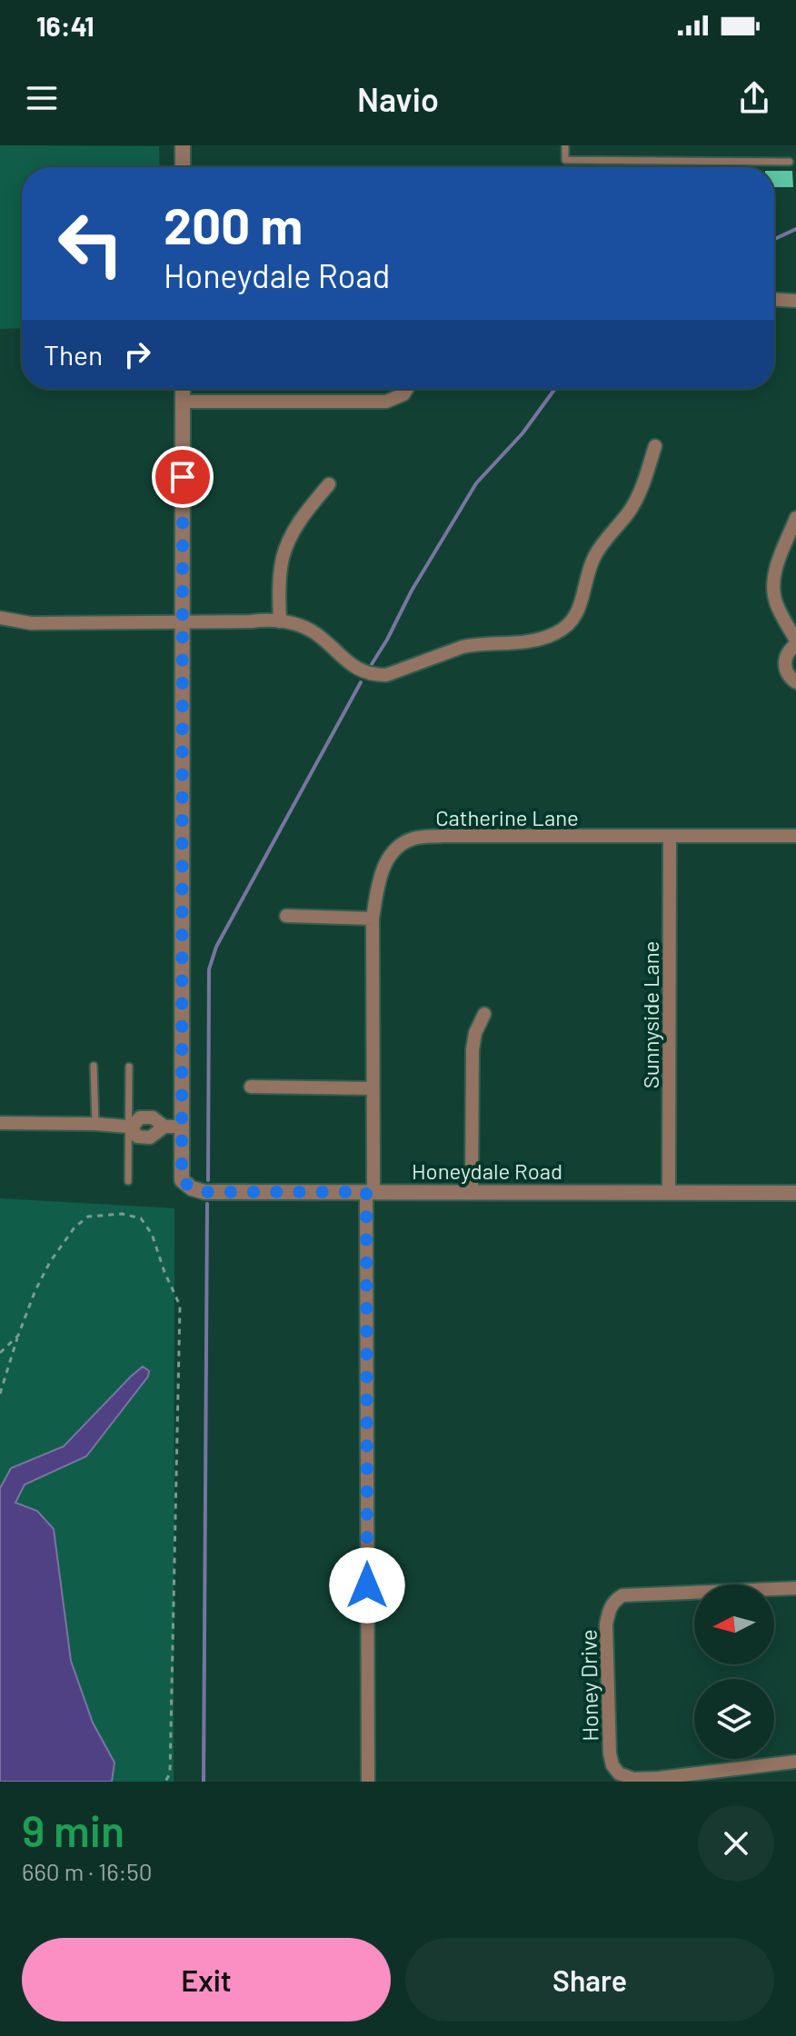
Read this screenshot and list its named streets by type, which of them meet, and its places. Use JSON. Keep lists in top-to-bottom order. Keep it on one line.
{"streets":{"street":["Catherine Lane","Sunnyside Lane","Honeydale Road","Honey Drive"]},"crossings":[["Catherine Lane","Sunnyside Lane"],["Catherine Lane","Honeydale Road"],["Sunnyside Lane","Honeydale Road"]],"north":"left","page":{"status":"16:41","header":"Navio","turn":["200 m","Honeydale Road"],"then":"Then","heading":["9 min","660 m · 16:50"],"buttons":["Exit","Share"]}}
